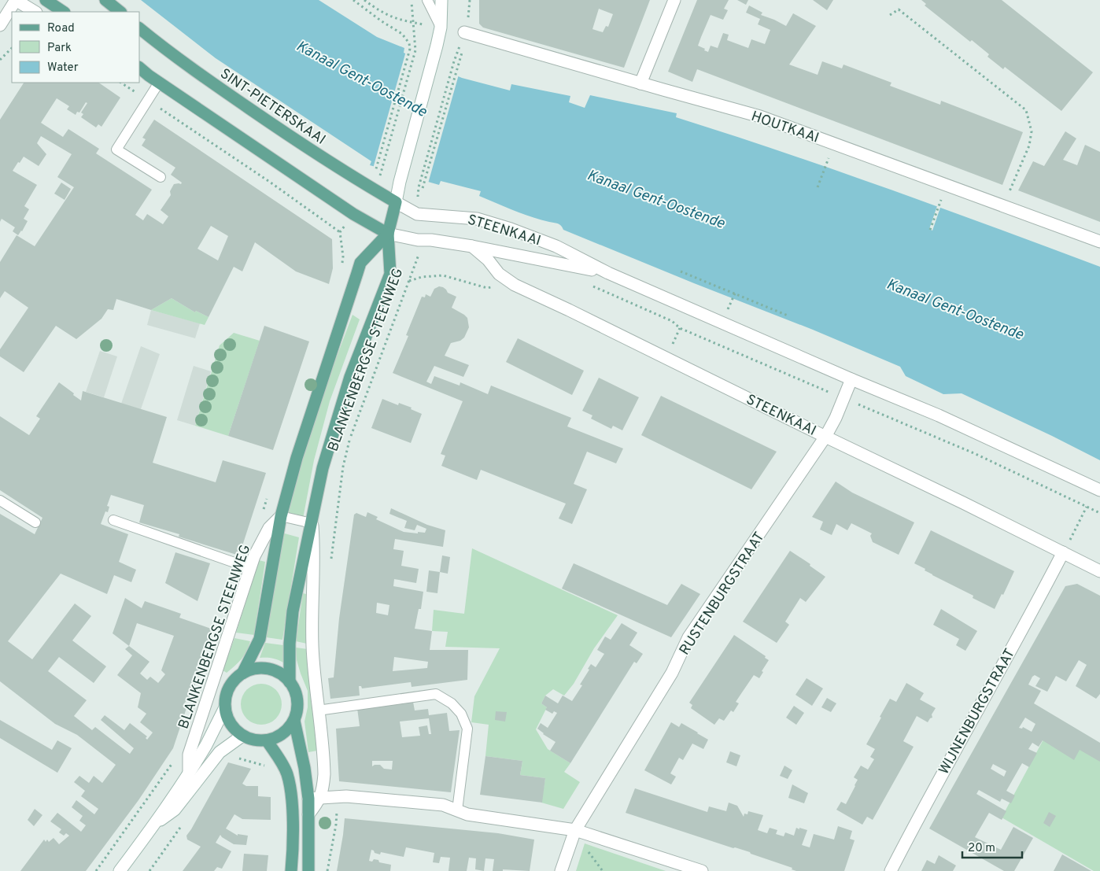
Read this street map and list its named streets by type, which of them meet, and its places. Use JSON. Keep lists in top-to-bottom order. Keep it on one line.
{"streets":{"main road":["SINT-PIETERSKAAI","BLANKENBERGSE STEENWEG"],"street":["HOUTKAAI","STEENKAAI","RUSTENBURGSTRAAT","WIJNENBURGSTRAAT"]},"crossings":[["SINT-PIETERSKAAI","STEENKAAI"],["SINT-PIETERSKAAI","BLANKENBERGSE STEENWEG"],["STEENKAAI","BLANKENBERGSE STEENWEG"],["STEENKAAI","RUSTENBURGSTRAAT"],["STEENKAAI","WIJNENBURGSTRAAT"]],"water":["Kanaal Gent-Oostende"],"legend":["Road","Park","Water"],"scale_bar":"20 m"}
